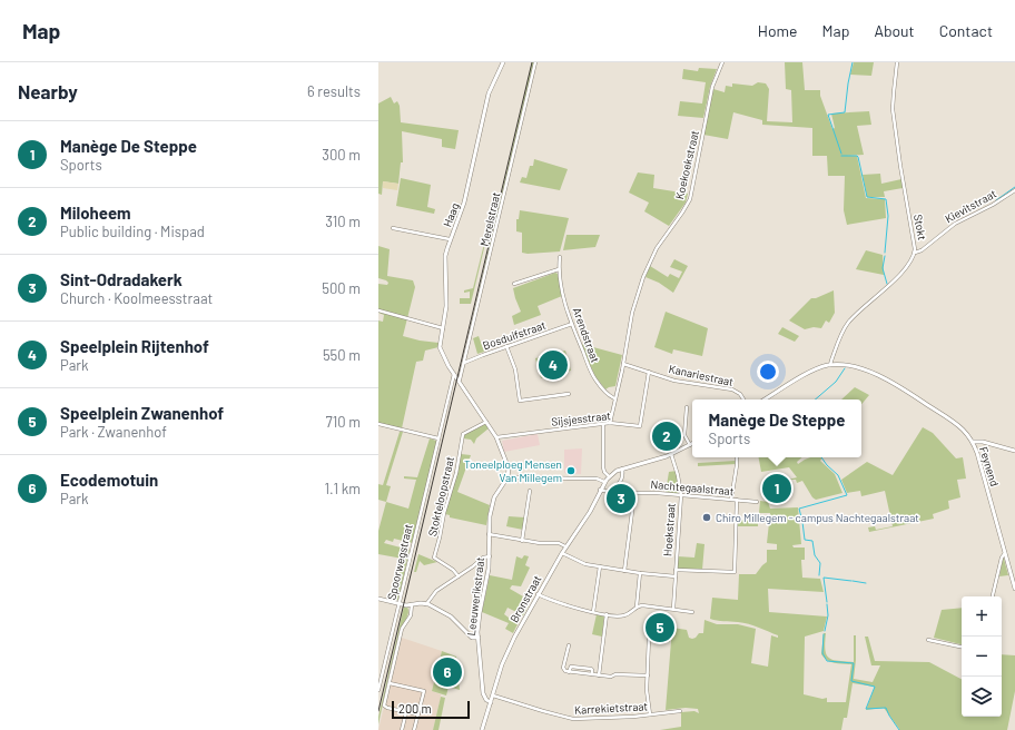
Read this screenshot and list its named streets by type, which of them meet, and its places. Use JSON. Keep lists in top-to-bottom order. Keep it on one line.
{"streets":{"street":["Koekoekstraat","Kievitstraat","Haag","Merelstraat","Stokt","Bosduifstraat","Arendstraat","Kanariestraat","Sijsjesstraat","Feynend","Nachtegaalstraat","Stokteloopstraat","Hoekstraat","Spoorwegstraat","Leeuwerikstraat","Bronstraat","Karrekietstraat"]},"crossings":[["Koekoekstraat","Arendstraat"],["Koekoekstraat","Kanariestraat"],["Koekoekstraat","Sijsjesstraat"],["Kievitstraat","Stokt"],["Haag","Merelstraat"],["Haag","Sijsjesstraat"],["Haag","Stokteloopstraat"],["Haag","Spoorwegstraat"],["Haag","Leeuwerikstraat"],["Merelstraat","Bosduifstraat"],["Stokt","Feynend"],["Bosduifstraat","Arendstraat"],["Kanariestraat","Sijsjesstraat"],["Nachtegaalstraat","Hoekstraat"],["Leeuwerikstraat","Bronstraat"],["Leeuwerikstraat","Karrekietstraat"],["Bronstraat","Karrekietstraat"]],"places":["Toneelploeg Mensen Van Millegem","Chiro Millegem - campus Nachtegaalstraat"],"scale_bar":"200 m","page":{"header":"Map","nav":["Home","Map","About","Contact"],"heading":["Nearby","6 results"],"list":[{"mark":"1","name":"Manège De Steppe","note":"Sports","value":"300 m"},{"mark":"2","name":"Miloheem","note":"Public building · Mispad","value":"310 m"},{"mark":"3","name":"Sint-Odradakerk","note":"Church · Koolmeesstraat","value":"500 m"},{"mark":"4","name":"Speelplein Rijtenhof","note":"Park","value":"550 m"},{"mark":"5","name":"Speelplein Zwanenhof","note":"Park · Zwanenhof","value":"710 m"},{"mark":"6","name":"Ecodemotuin","note":"Park","value":"1.1 km"}],"pins":["4","2","1","3","5","6"],"popup":["Manège De Steppe","Sports"],"map_buttons":["+","−"],"scale":"200 m"}}
